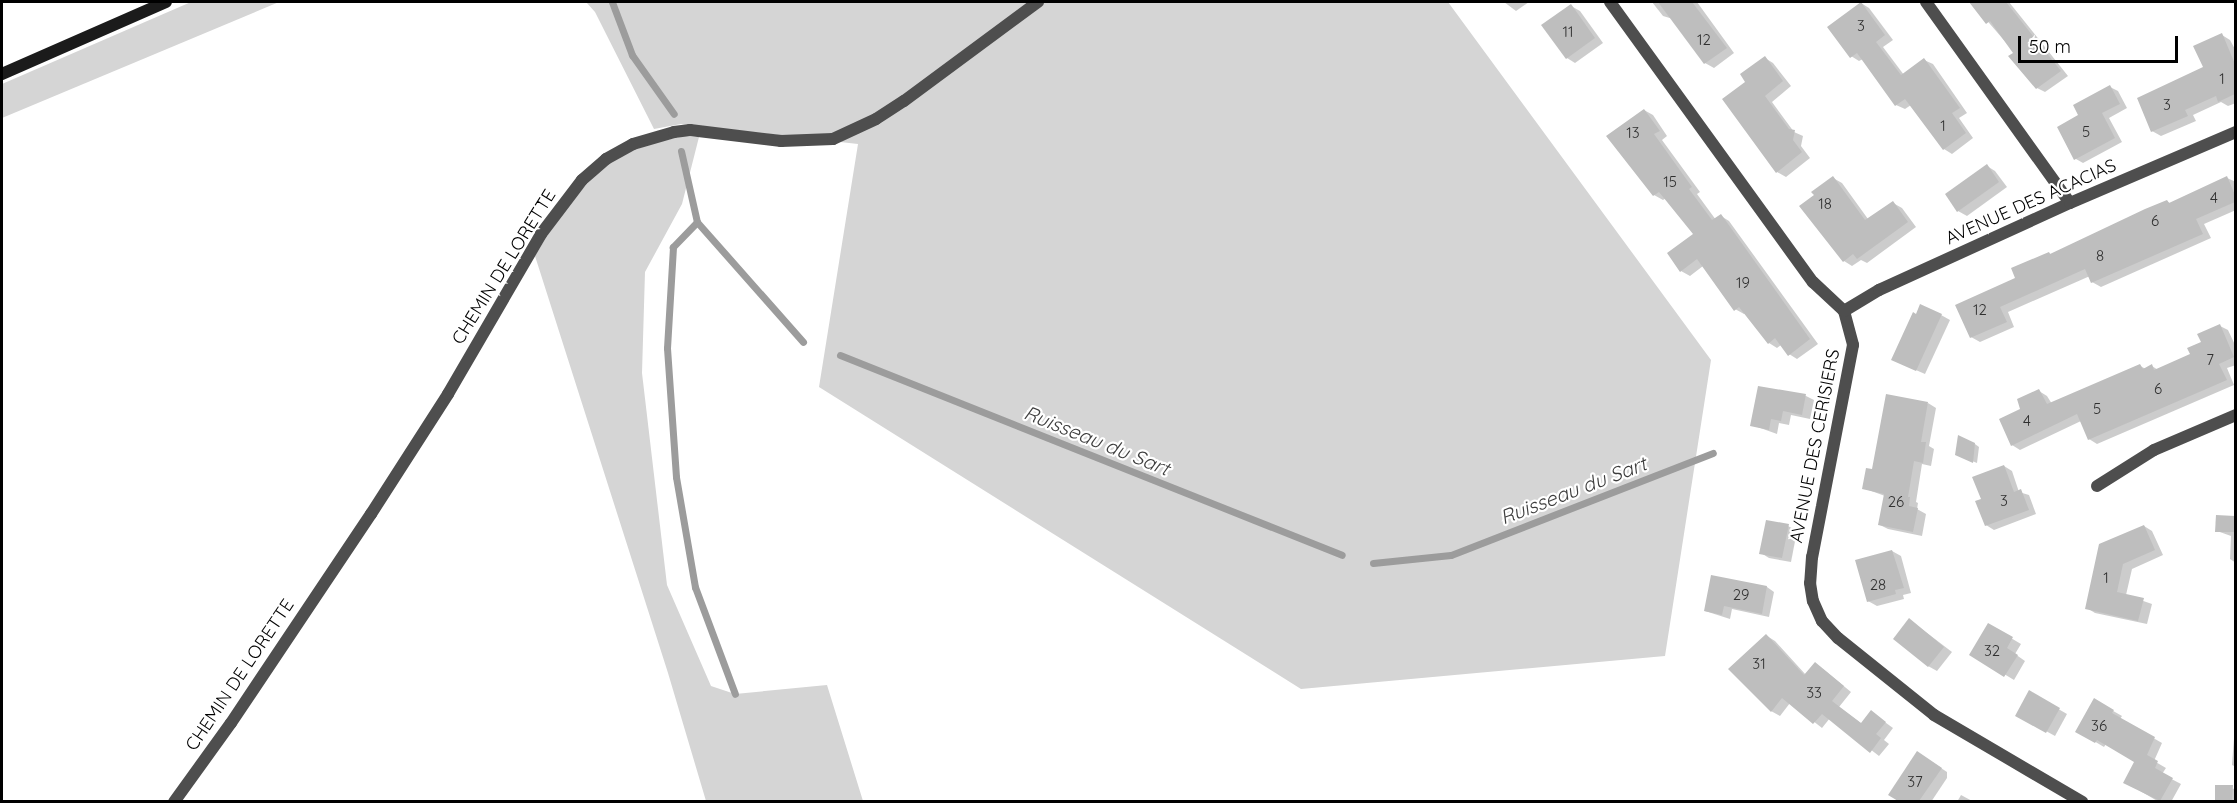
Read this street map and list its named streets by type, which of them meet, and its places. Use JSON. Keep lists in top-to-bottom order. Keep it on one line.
{"streets":{"street":["AVENUE DES ACACIAS","CHEMIN DE LORETTE","AVENUE DES CERISIERS"]},"crossings":[["AVENUE DES ACACIAS","AVENUE DES CERISIERS"]],"water":["Ruisseau du Sart"],"house_numbers":["3","11","12","1","3","1","5","13","15","4","18","6","8","19","12","7","6","5","4","3","26","1","28","29","32","31","33","36","37"],"scale_bar":"50 m"}
